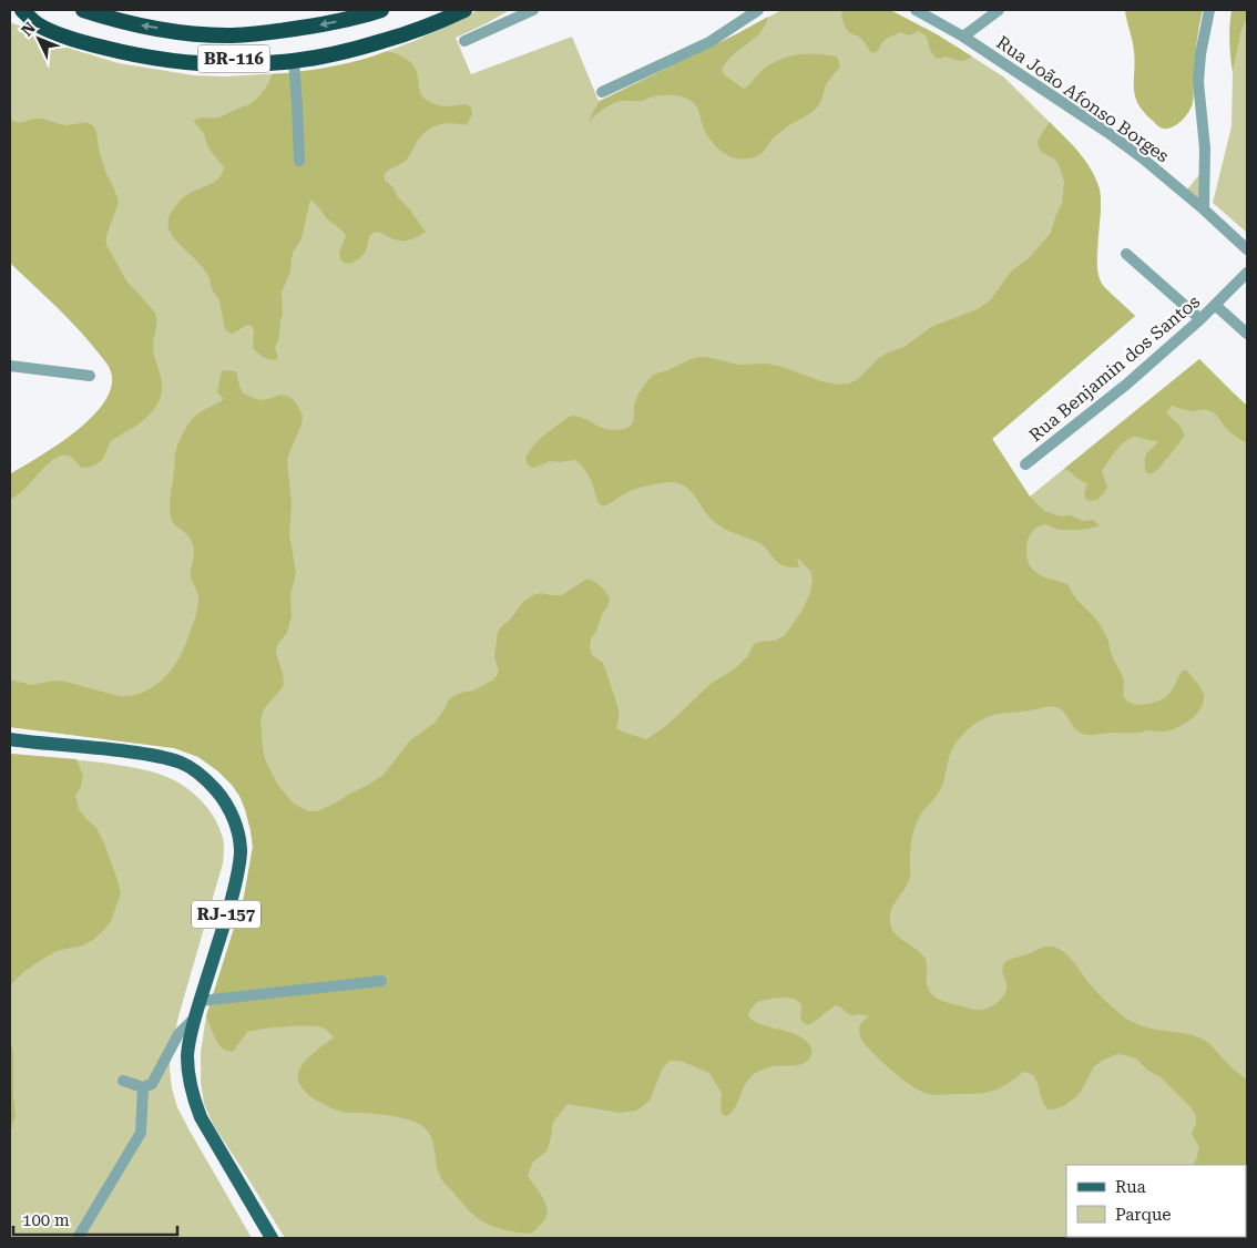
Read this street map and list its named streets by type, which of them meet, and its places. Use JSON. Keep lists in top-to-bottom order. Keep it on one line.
{"streets":{"highway":["BR-116"],"main road":["RJ-157"],"street":["Rua João Afonso Borges","Rua Benjamin dos Santos"]},"legend":["Rua","Parque"],"scale_bar":"100 m","north":"top left"}
